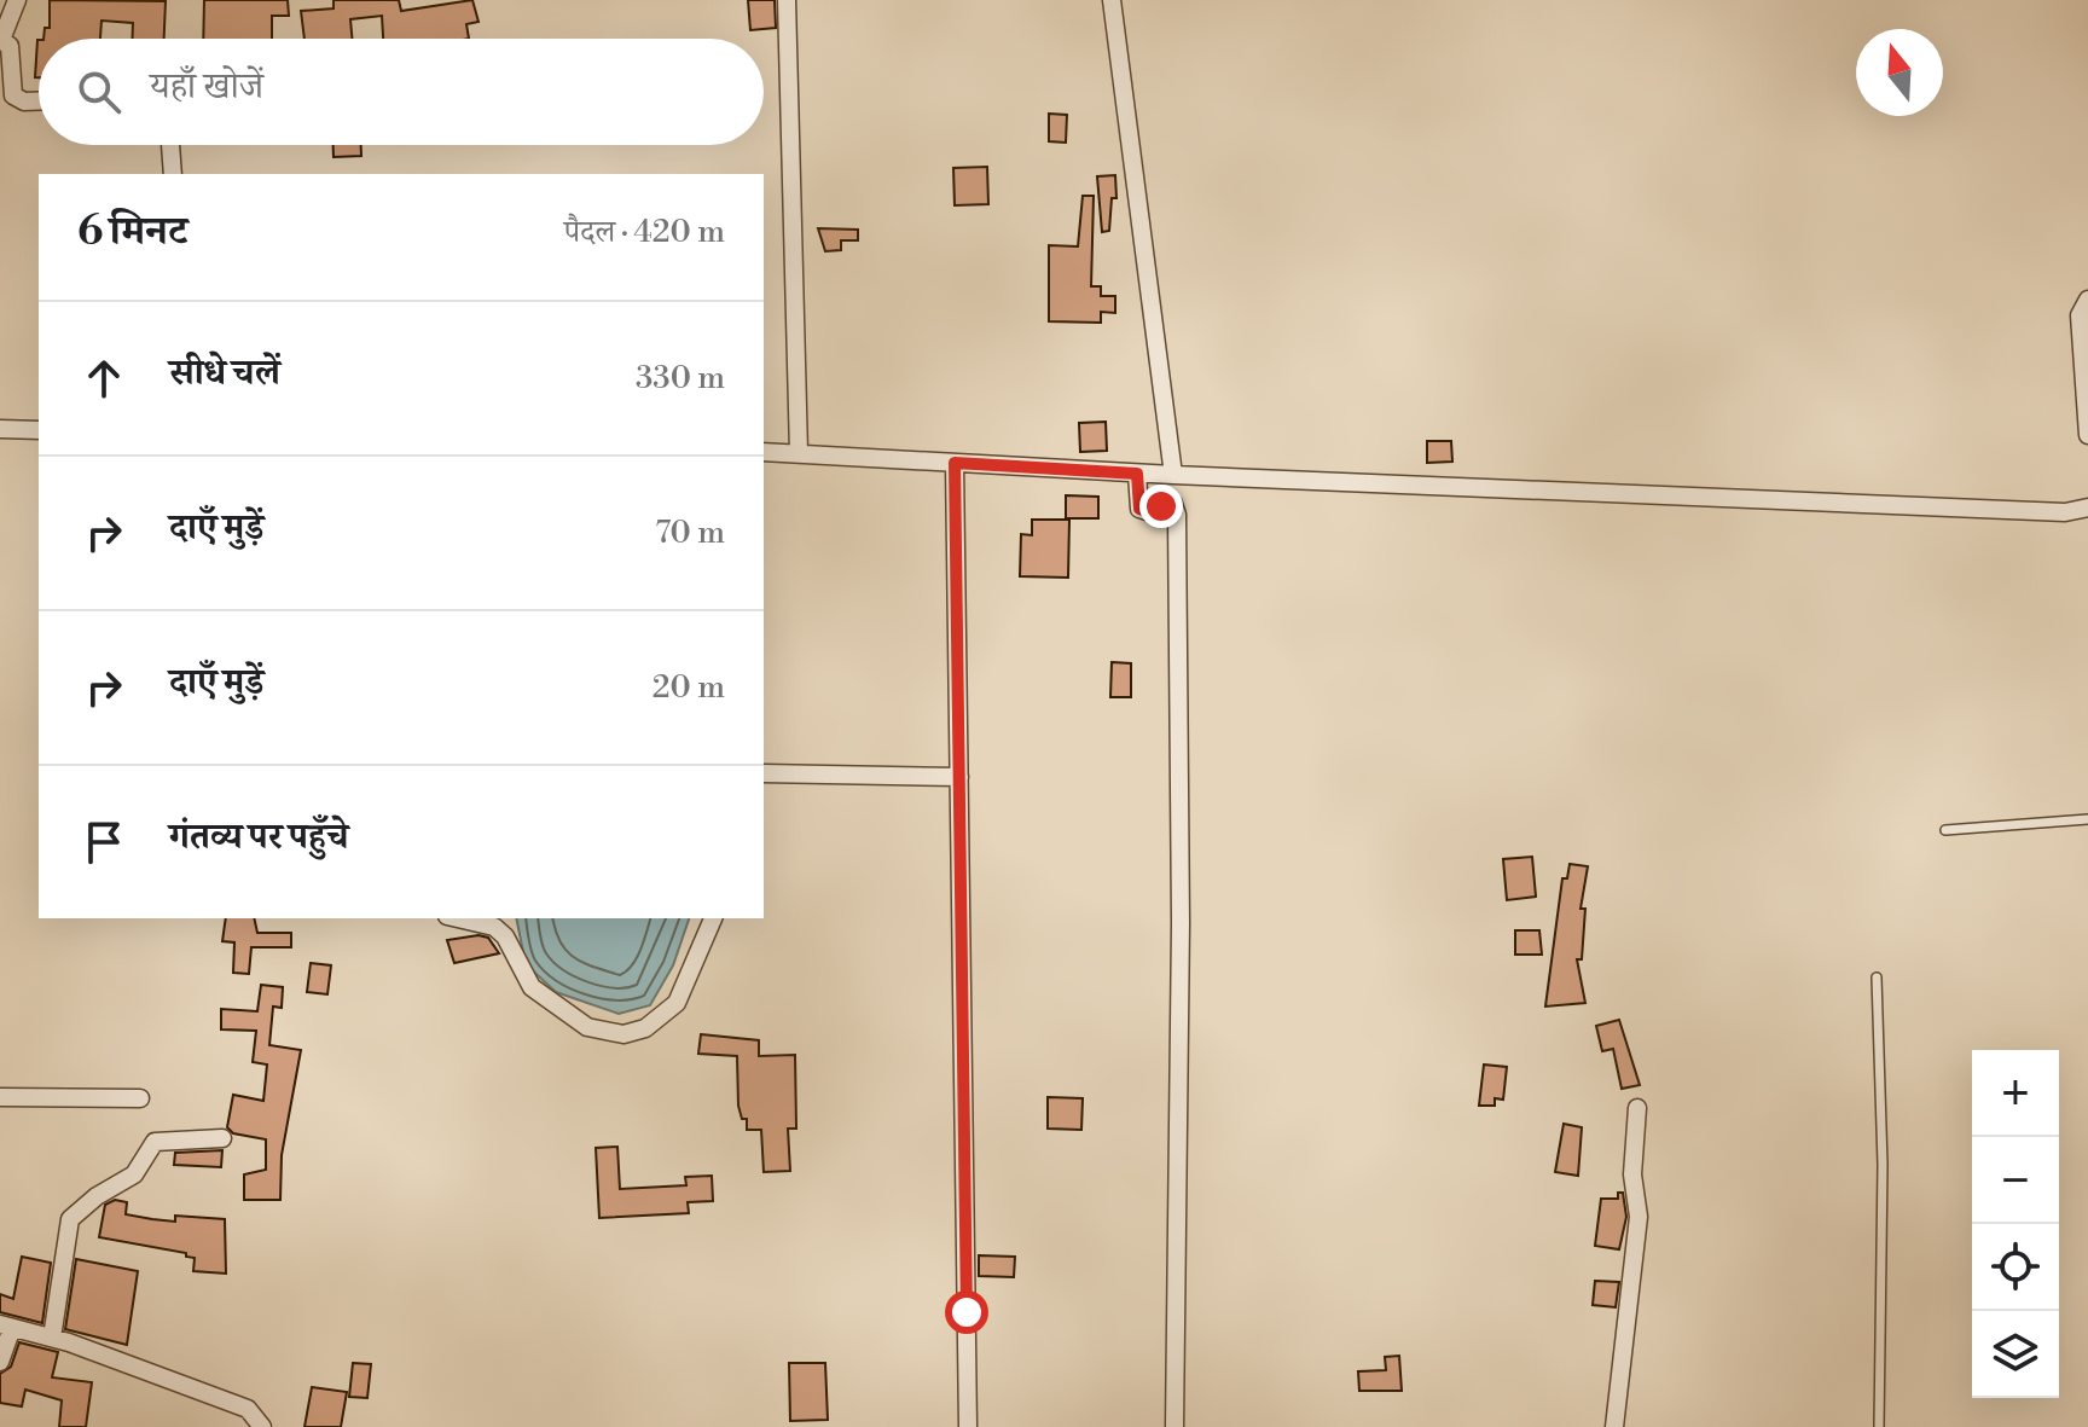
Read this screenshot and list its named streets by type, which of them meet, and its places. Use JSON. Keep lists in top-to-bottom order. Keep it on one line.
{"north":"top","page":{"search":"यहाँ खोजें","heading":["6 मिनट","पैदल · 420 m"],"list":[["सीधे चलें","330 m"],["दाएँ मुड़ें","70 m"],["दाएँ मुड़ें","20 m"],"गंतव्य पर पहुँचे"],"map_buttons":["+","−"]}}
